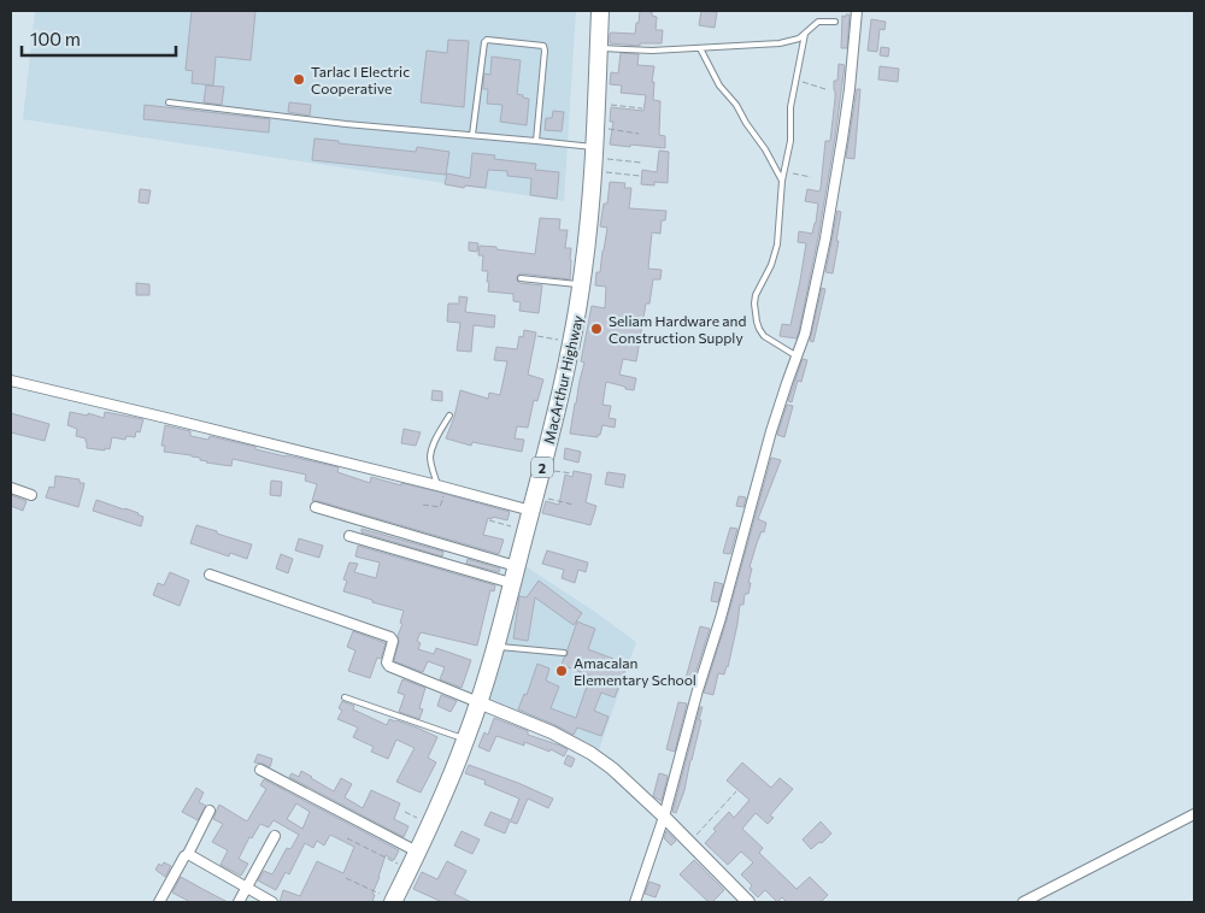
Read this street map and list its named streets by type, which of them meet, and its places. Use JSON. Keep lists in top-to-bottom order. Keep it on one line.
{"streets":{"highway":["MacArthur Highway","2"]},"places":["Tarlac I Electric Cooperative","Seliam Hardware and Construction Supply","Amacalan Elementary School"],"scale_bar":"100 m"}
